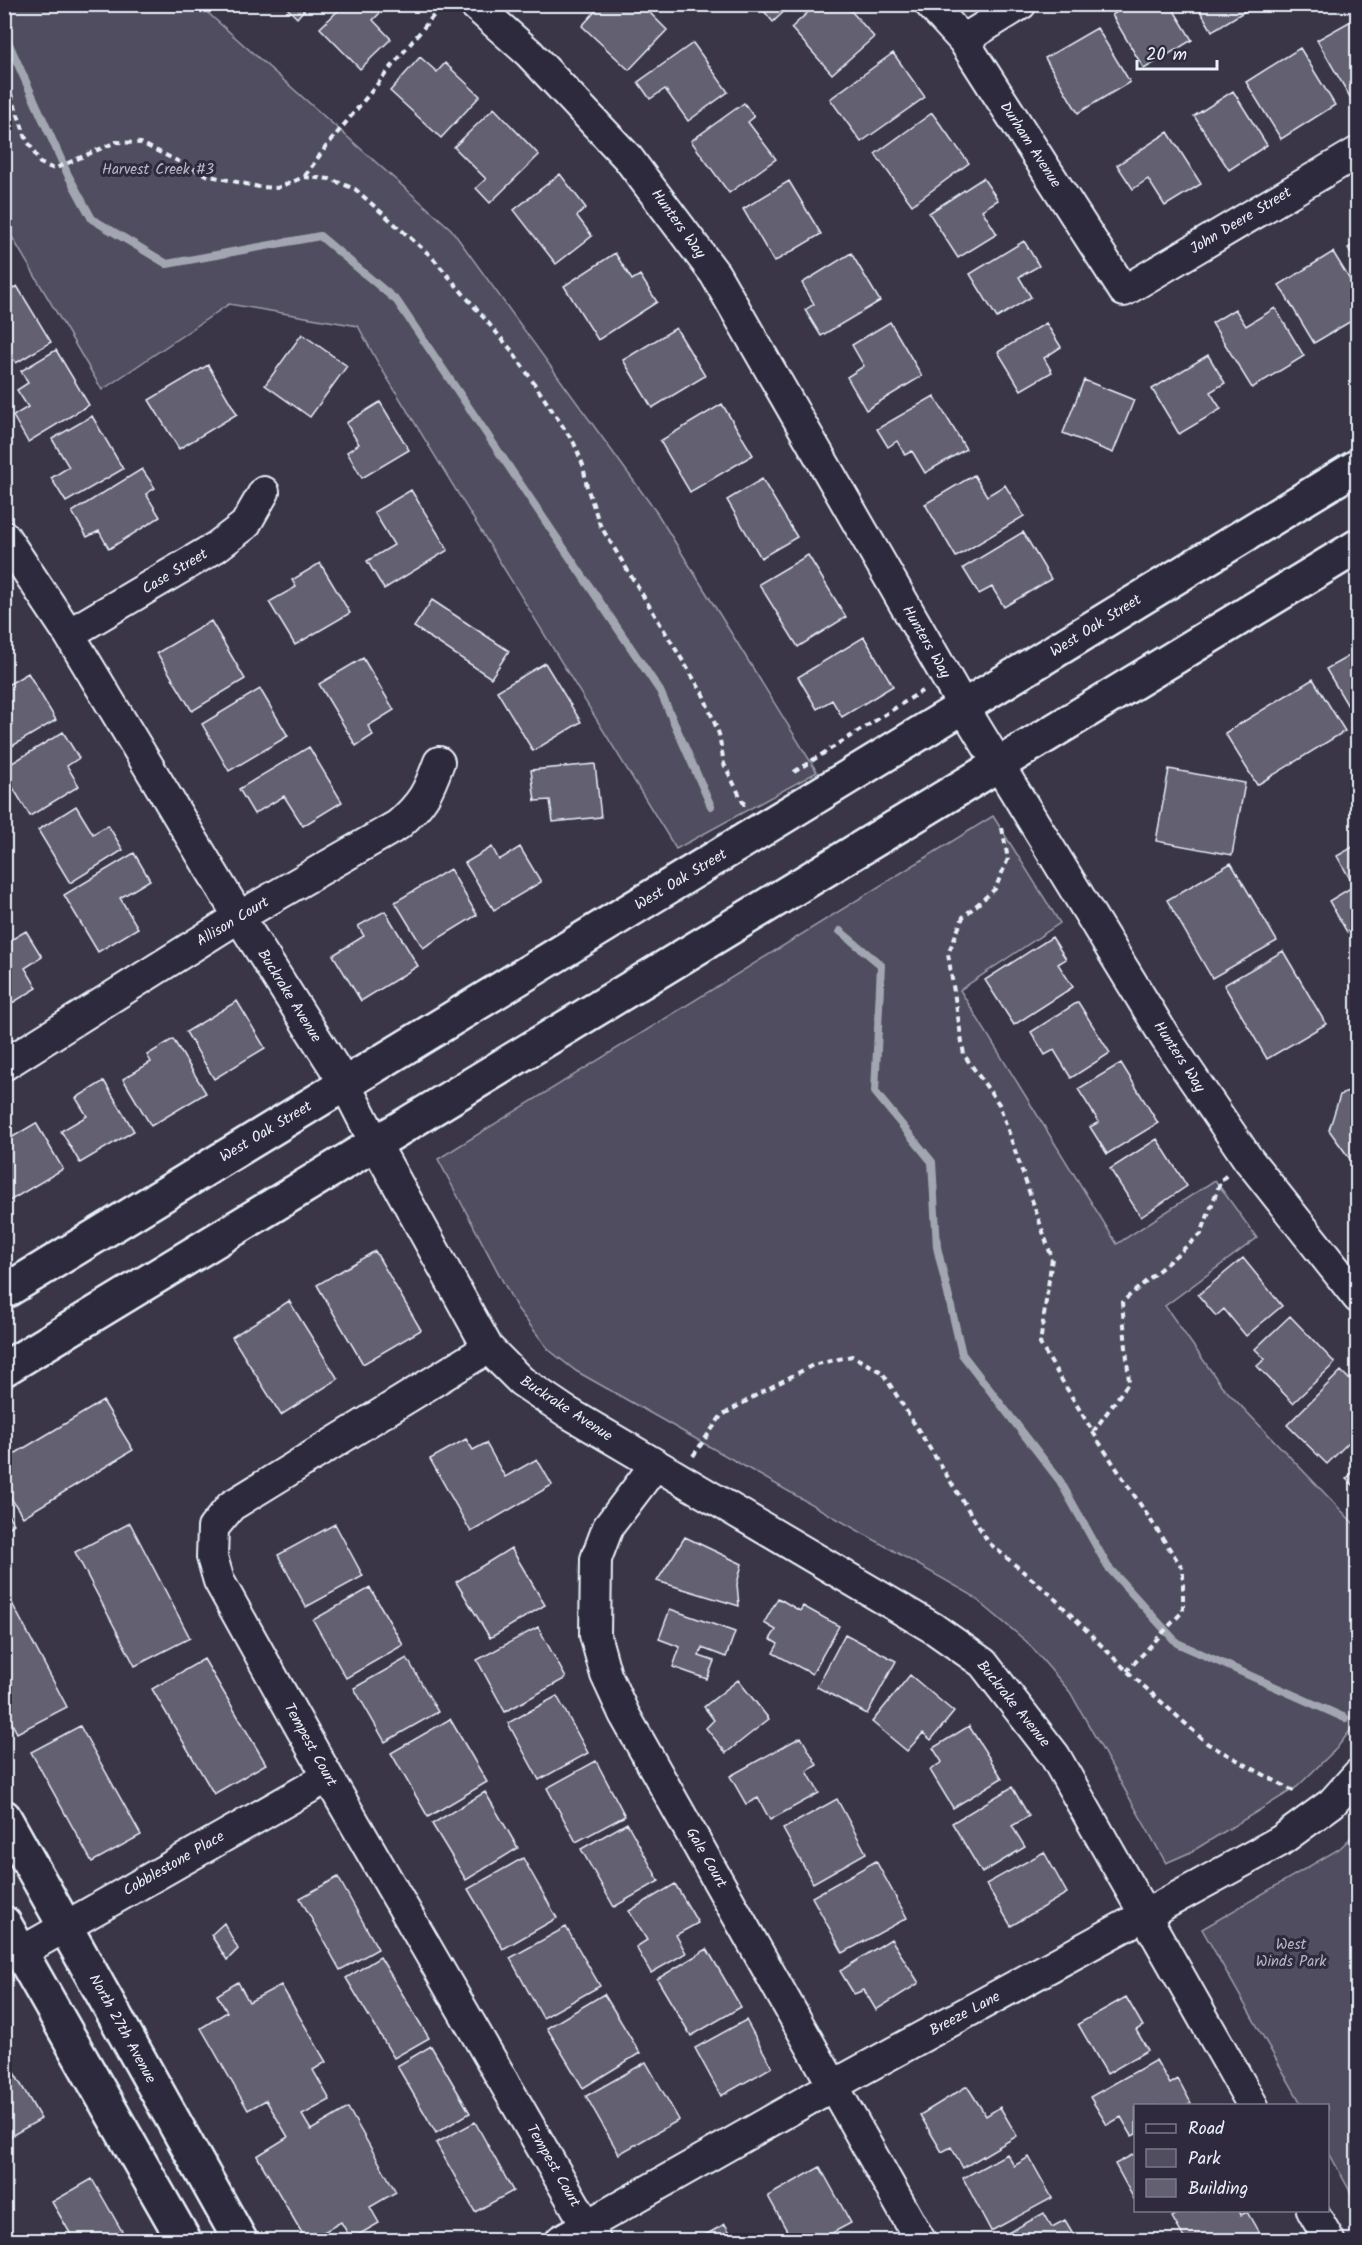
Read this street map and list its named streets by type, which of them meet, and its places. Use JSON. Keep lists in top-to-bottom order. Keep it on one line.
{"streets":{"main road":["West Oak Street","North 27th Avenue"],"street":["Durham Avenue","John Deere Street","Hunters Way","Case Street","Allison Court","Buckrake Avenue","Tempest Court","Gale Court","Cobblestone Place","Breeze Lane"]},"crossings":[["Durham Avenue","John Deere Street"],["Hunters Way","West Oak Street"],["Case Street","Buckrake Avenue"],["West Oak Street","Buckrake Avenue"],["Allison Court","Buckrake Avenue"],["Buckrake Avenue","Tempest Court"],["Buckrake Avenue","Gale Court"],["Buckrake Avenue","Breeze Lane"],["Tempest Court","Cobblestone Place"],["Tempest Court","Breeze Lane"],["Gale Court","Breeze Lane"],["Cobblestone Place","North 27th Avenue"]],"parks":["Harvest Creek #3","West Winds Park"],"legend":["Road","Park","Building"],"scale_bar":"20 m"}
